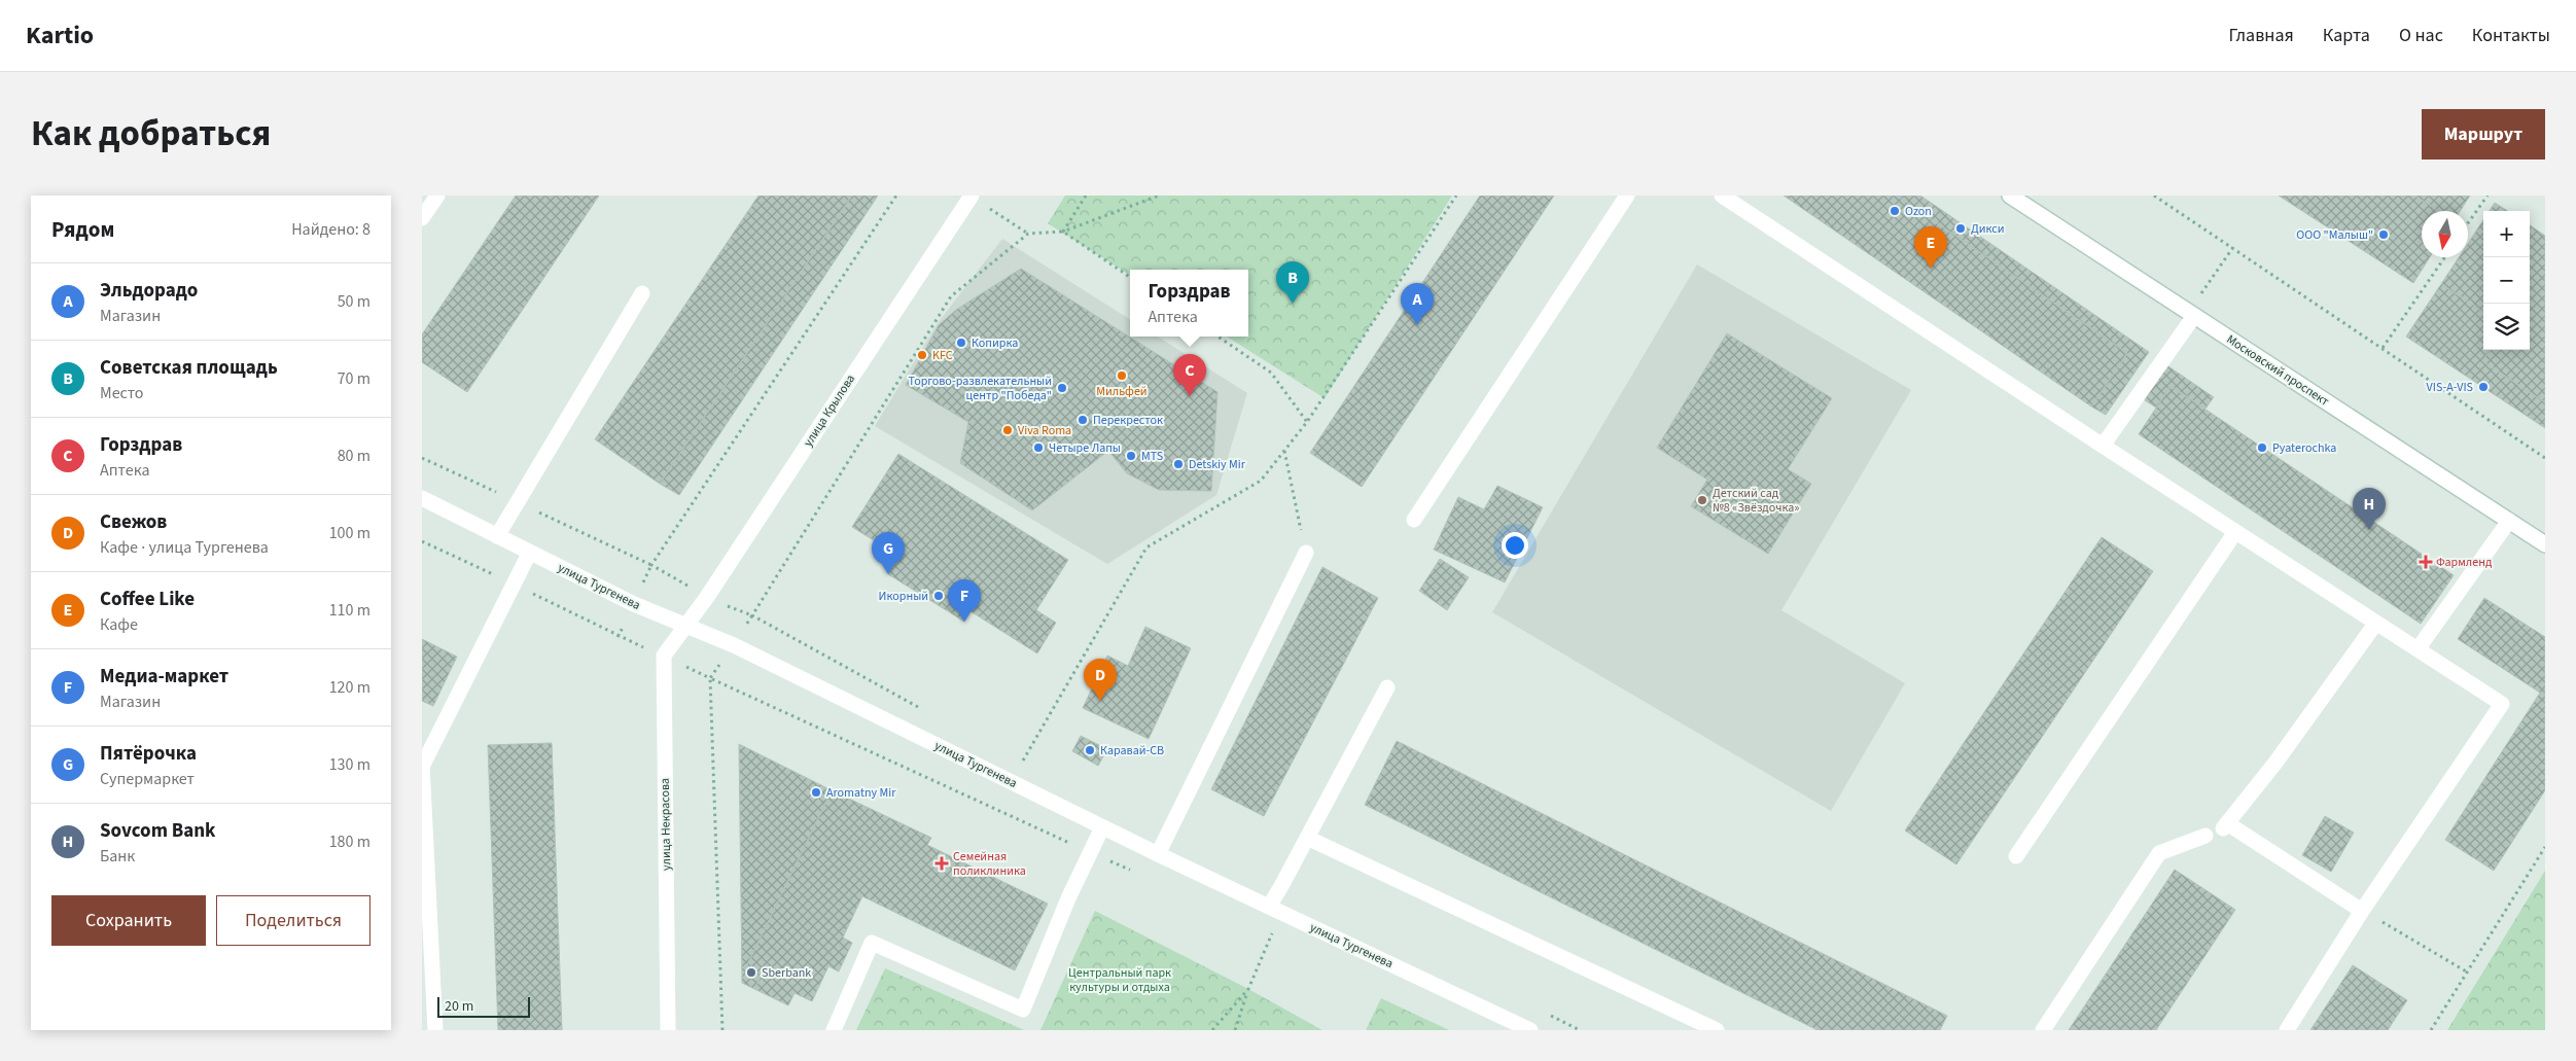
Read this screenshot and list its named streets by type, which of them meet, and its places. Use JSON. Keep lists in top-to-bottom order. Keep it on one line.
{"streets":{"street":["Московский проспект","улица Крылова","улица Тургенева","улица Некрасова"]},"crossings":[["улица Крылова","улица Тургенева"]],"parks":["Центральный парк культуры и отдыха"],"places":{"other":["Ozon","Дикси","ООО \"Малыш\"","Копирка","KFC","Мильфей","VIS-A-VIS","Торгово-развлекательный центр \"Победа\"","Перекресток","Viva Roma","Четыре Лапы","Pyaterochka","MTS","Detskiy Mir","Детский сад №8 «Звёздочка»","Икорный","Каравай-СВ","Aromatny Mir","Sberbank"],"health":["Фармленд","Семейная поликлиника"]},"scale_bar":"20 m","north":"bottom","page":{"header":"Kartio","nav":["Главная","Карта","О нас","Контакты"],"title":"Как добраться","buttons":["Маршрут",["Сохранить","Поделиться"]],"heading":["Рядом","Найдено: 8"],"map_buttons":["+","−"],"pins":["E","B","A","C","H","G","F","D"],"list":[{"mark":"A","name":"Эльдорадо","note":"Магазин","value":"50 m"},{"mark":"B","name":"Советская площадь","note":"Место","value":"70 m"},{"mark":"C","name":"Горздрав","note":"Аптека","value":"80 m"},{"mark":"D","name":"Свежов","note":"Кафе · улица Тургенева","value":"100 m"},{"mark":"E","name":"Coffee Like","note":"Кафе","value":"110 m"},{"mark":"F","name":"Медиа-маркет","note":"Магазин","value":"120 m"},{"mark":"G","name":"Пятёрочка","note":"Супермаркет","value":"130 m"},{"mark":"H","name":"Sovcom Bank","note":"Банк","value":"180 m"}],"popup":["Горздрав","Аптека"],"scale":"20 m"}}
